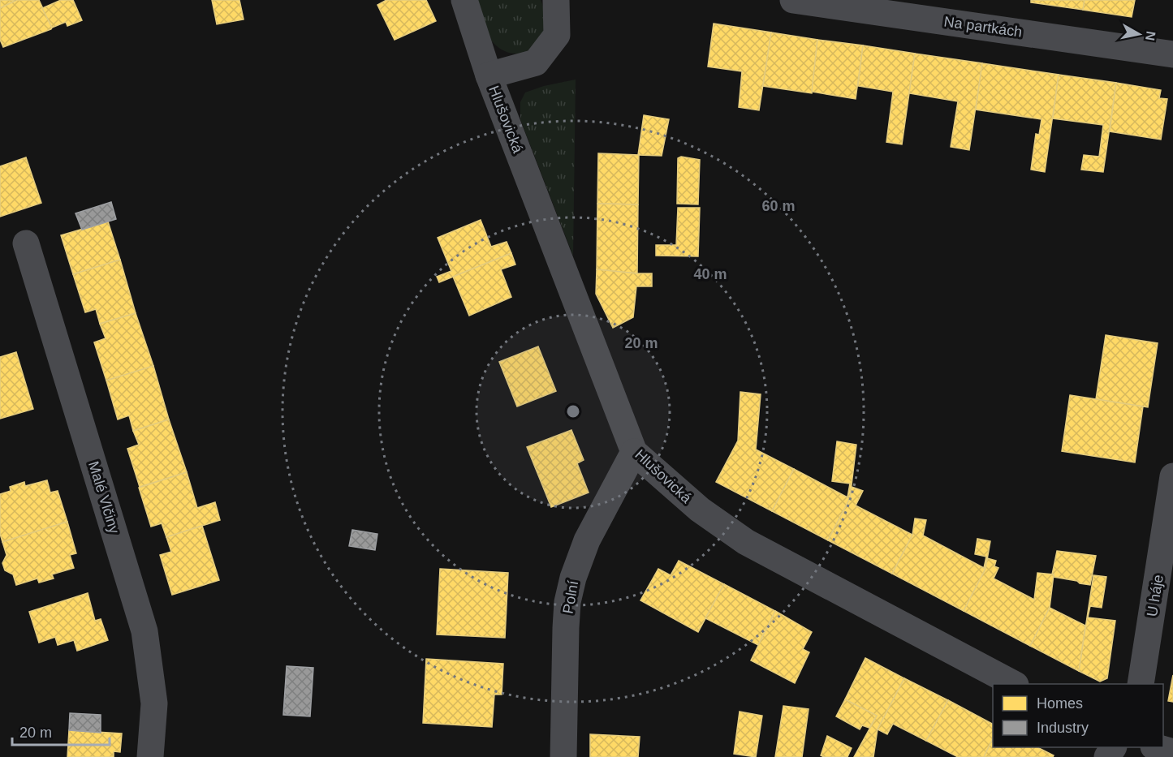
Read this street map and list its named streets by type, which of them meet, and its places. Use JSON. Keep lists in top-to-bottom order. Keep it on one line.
{"streets":{"street":["Na partkách","Hlušovická","Malé Vlčiny","U háje","Polní"]},"crossings":[["Hlušovická","Polní"]],"legend":["Homes","Industry"],"scale_bar":"20 m","north":"right","rings":["60 m","40 m","20 m"]}
